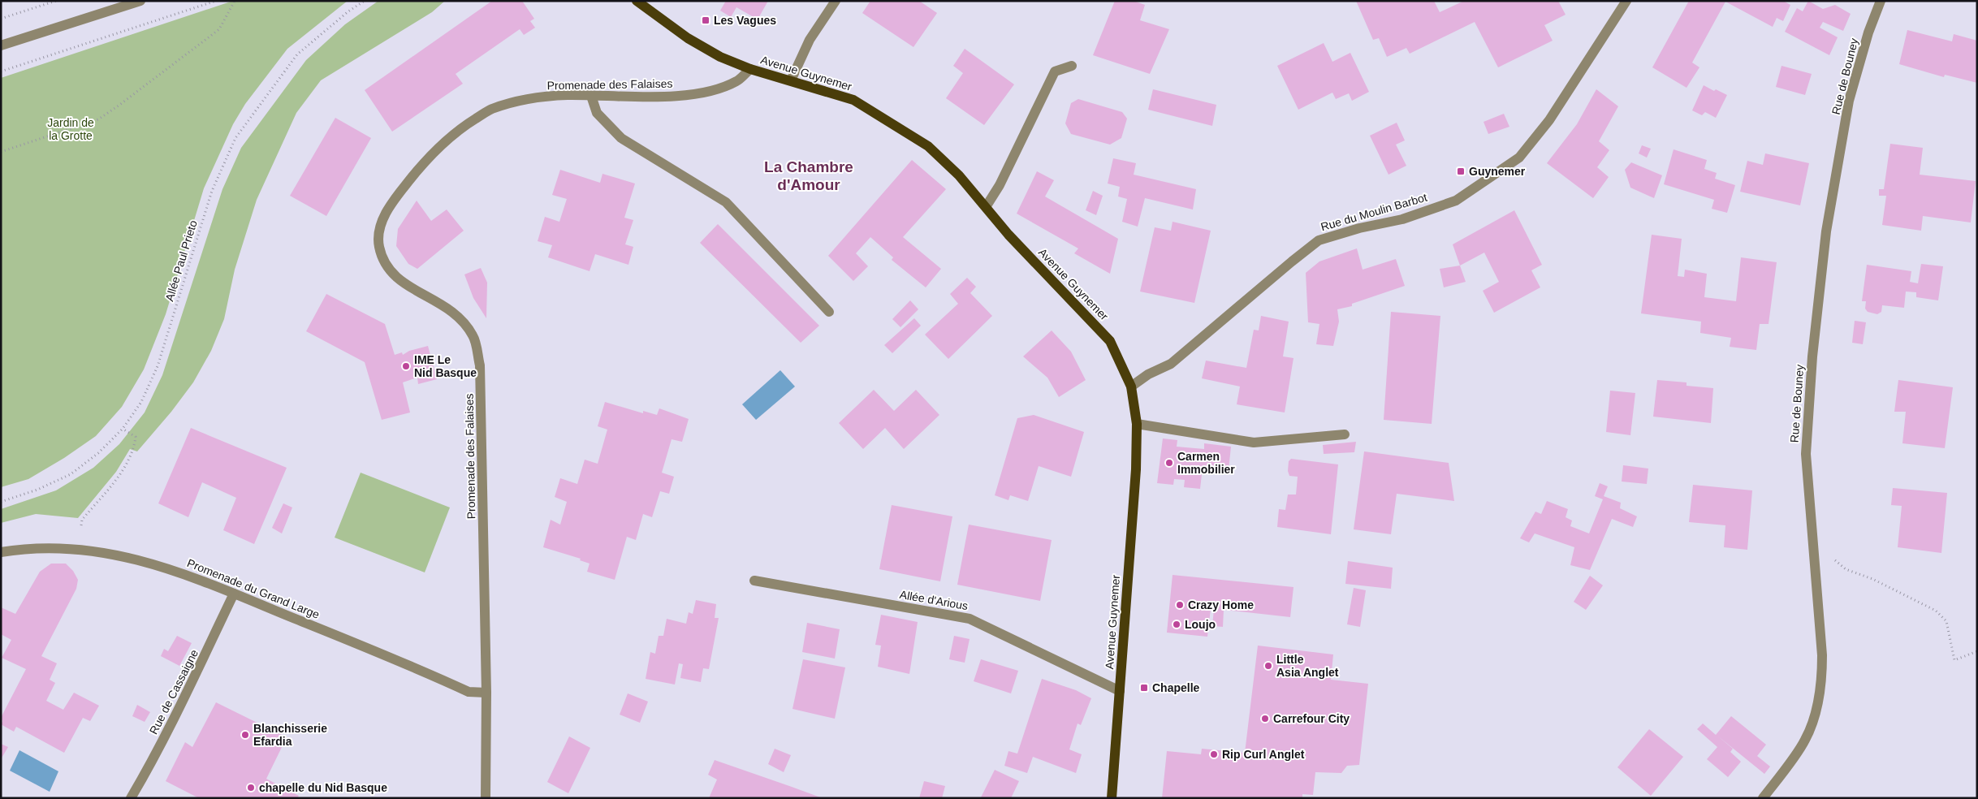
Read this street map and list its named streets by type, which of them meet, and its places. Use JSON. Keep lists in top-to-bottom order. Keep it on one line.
{"streets":{"main road":["Avenue Guynemer"],"street":["Rue de Bouney","Promenade des Falaises","Rue du Moulin Barbot","Promenade du Grand Large","Allée d'Arious","Rue de Cassaigne"],"path":["Allée Paul Prieto"]},"crossings":[["Avenue Guynemer","Promenade des Falaises"],["Avenue Guynemer","Rue du Moulin Barbot"],["Avenue Guynemer","Allée d'Arious"],["Promenade des Falaises","Promenade du Grand Large"],["Promenade du Grand Large","Rue de Cassaigne"]],"districts":["La Chambre d'Amour"],"parks":["Jardin de la Grotte"],"places":{"transit":["Les Vagues","Guynemer","Chapelle"],"other":["IME Le Nid Basque","Carmen Immobilier","Crazy Home","Loujo","Little Asia Anglet","Carrefour City","Blanchisserie Efardia","Rip Curl Anglet","chapelle du Nid Basque"]}}
